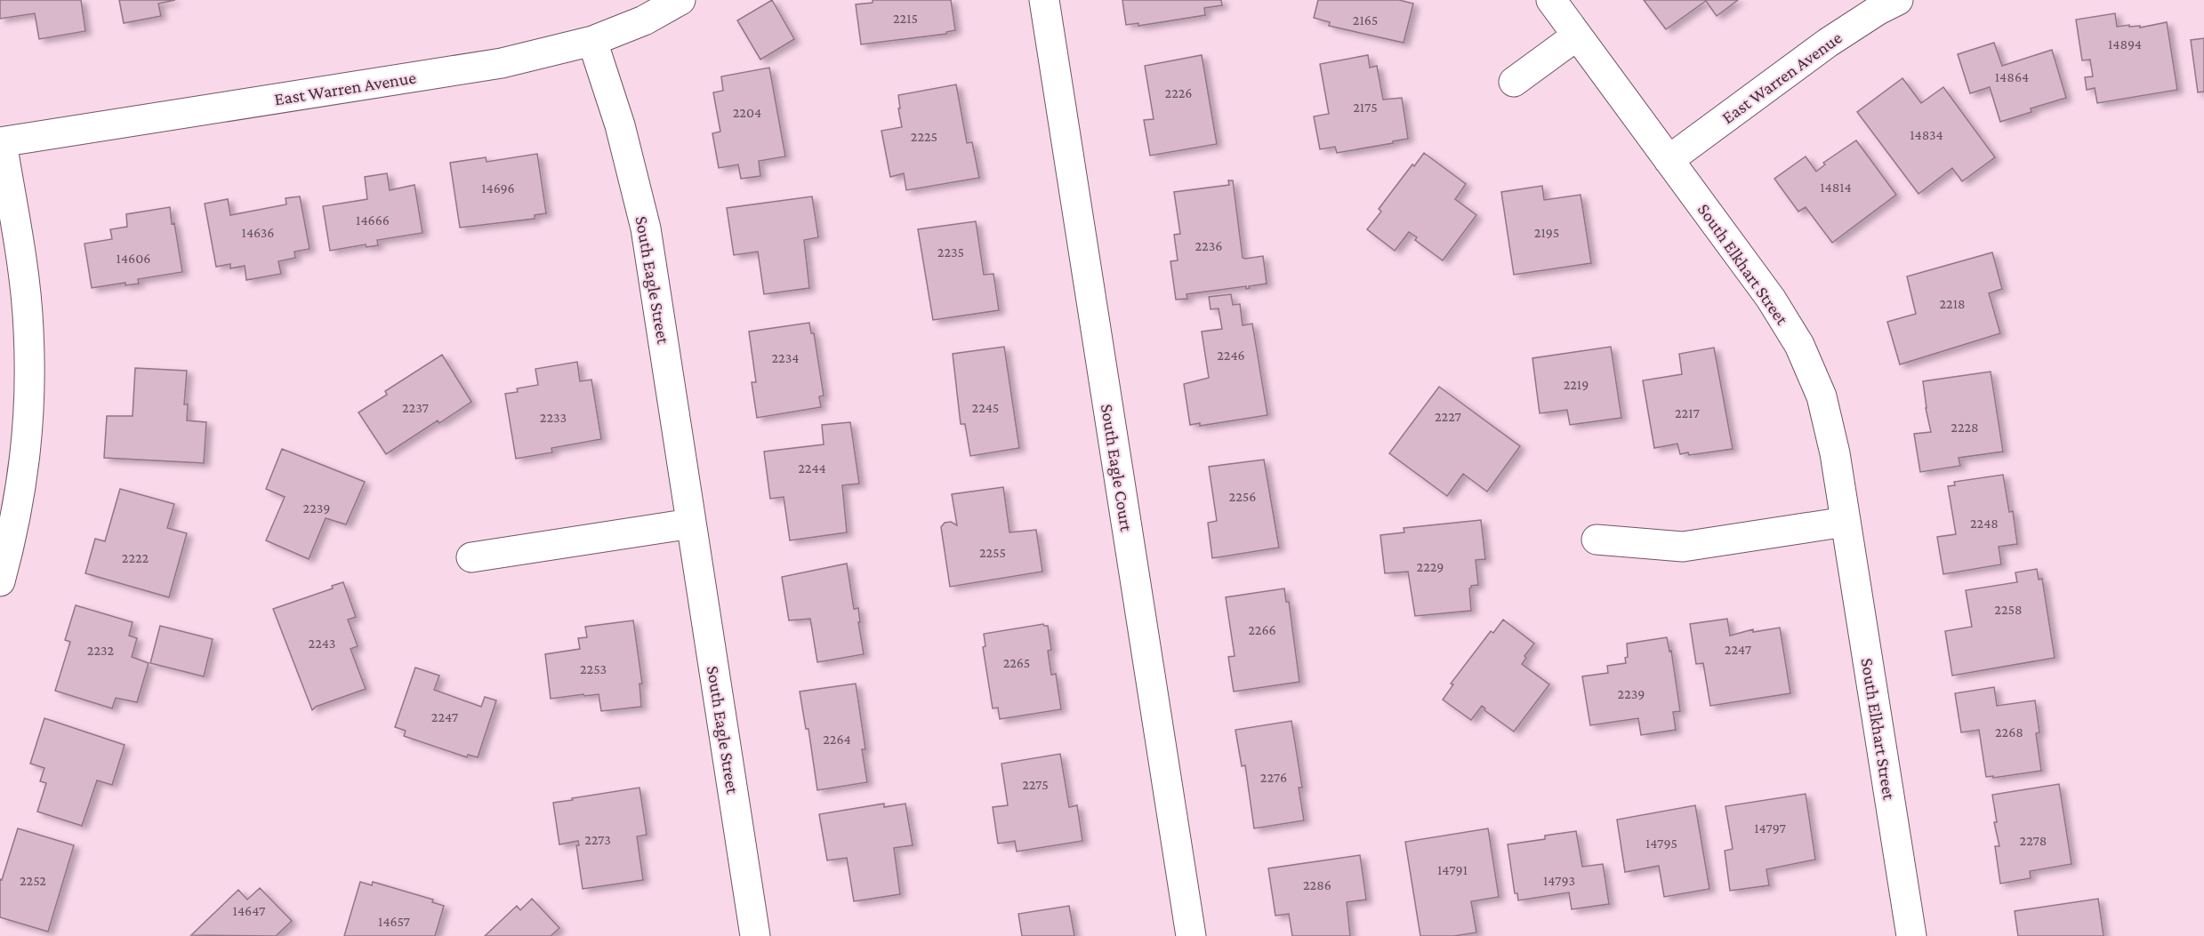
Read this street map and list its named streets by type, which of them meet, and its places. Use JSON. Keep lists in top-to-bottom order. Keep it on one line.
{"streets":{"street":["East Warren Avenue","South Elkhart Street","South Eagle Street","South Eagle Court"]},"crossings":[["East Warren Avenue","South Elkhart Street"],["East Warren Avenue","South Eagle Street"]],"house_numbers":["2215","2165","14894","14864","2226","2175","2204","14834","2225","14814","14696","14666","14636","2195","2236","2235","14606","2218","2246","2234","2219","2237","2245","2217","2227","2233","2228","2244","2256","2239","2248","2255","2222","2229","2258","2266","2243","2247","2232","2265","2253","2239","2247","2268","2264","2276","2275","14797","2273","2278","14795","14791","2252","14793","2286","14647","14657"]}
